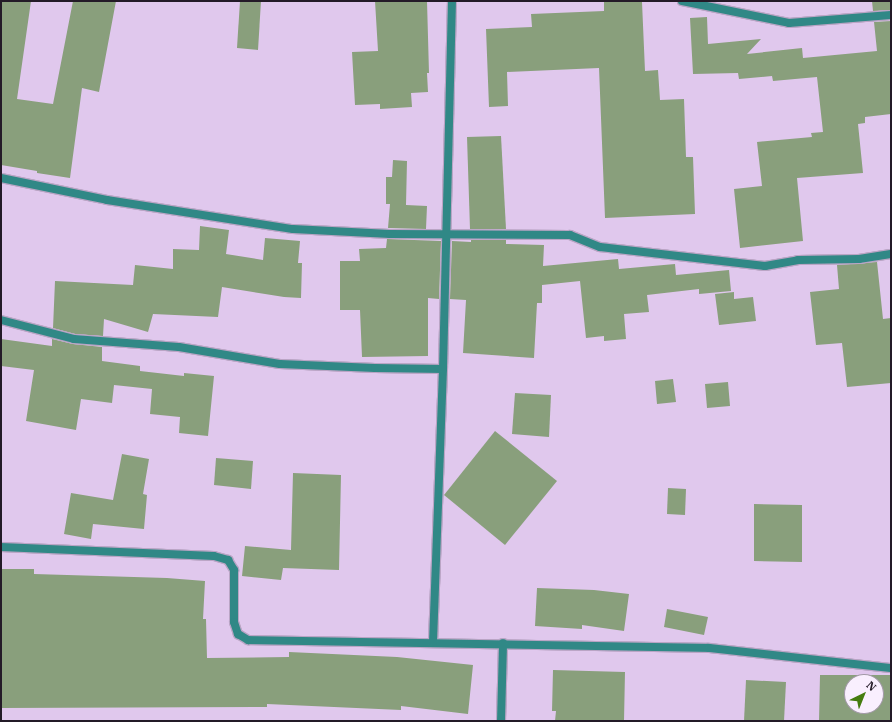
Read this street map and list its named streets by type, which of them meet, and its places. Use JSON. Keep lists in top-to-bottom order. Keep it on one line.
{"north":"top right"}
